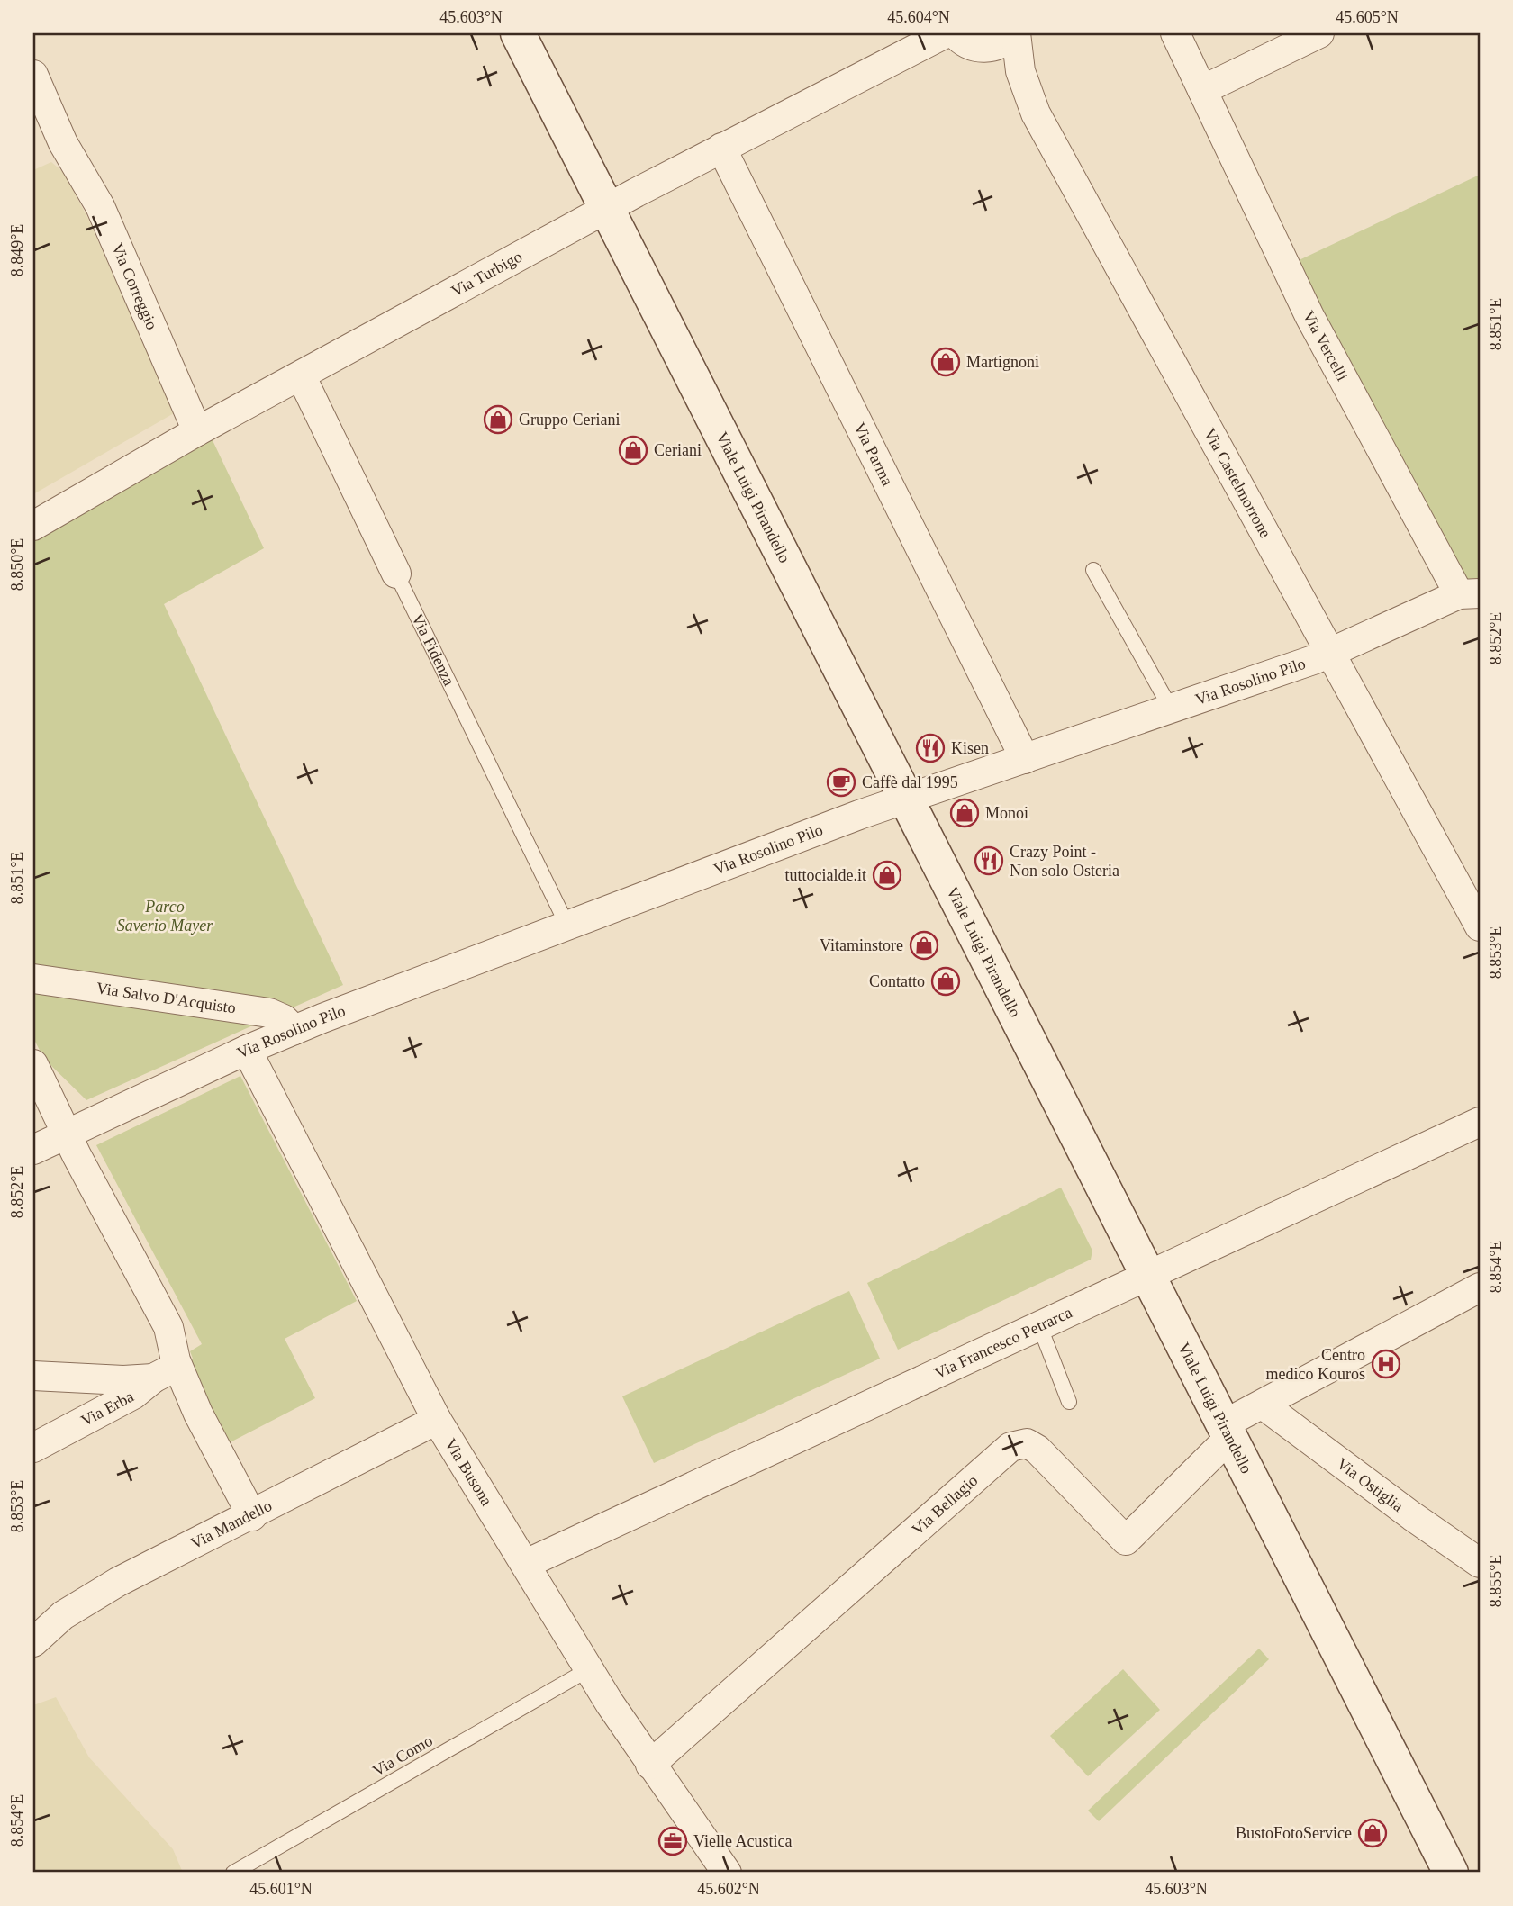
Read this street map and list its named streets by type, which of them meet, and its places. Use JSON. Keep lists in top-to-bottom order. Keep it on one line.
{"streets":{"main road":["Viale Luigi Pirandello"],"street":["Via Turbigo","Via Correggio","Via Vercelli","Via Parma","Via Castelmorrone","Via Fidenza","Via Rosolino Pilo","Via Salvo D'Acquisto","Via Francesco Petrarca","Via Erba","Via Busona","Via Ostiglia","Via Bellagio","Via Mandello"],"lane":["Via Como"]},"crossings":[["Via Turbigo","Via Correggio"],["Via Turbigo","Via Parma"],["Via Turbigo","Viale Luigi Pirandello"],["Via Turbigo","Via Fidenza"],["Via Vercelli","Via Rosolino Pilo"],["Via Parma","Via Rosolino Pilo"],["Via Castelmorrone","Via Rosolino Pilo"],["Viale Luigi Pirandello","Via Rosolino Pilo"],["Viale Luigi Pirandello","Via Francesco Petrarca"],["Viale Luigi Pirandello","Via Bellagio"],["Via Fidenza","Via Rosolino Pilo"],["Via Rosolino Pilo","Via Salvo D'Acquisto"],["Via Rosolino Pilo","Via Busona"],["Via Francesco Petrarca","Via Busona"],["Via Busona","Via Bellagio"],["Via Busona","Via Mandello"],["Via Busona","Via Como"]],"parks":["Parco Saverio Mayer"],"places":{"shop":["Martignoni","Gruppo Ceriani","Ceriani","Monoi","tuttocialde.it","Vitaminstore","Contatto","BustoFotoService"],"restaurant":["Kisen","Crazy Point - Non solo Osteria"],"cafe":["Caffè dal 1995"],"hospital":["Centro medico Kouros"],"office":["Vielle Acustica"]},"coordinates":["45.603°N","45.604°N","45.605°N","8.849°E","8.851°E","8.850°E","8.852°E","8.853°E","8.854°E","8.855°E","45.601°N","45.602°N"]}
